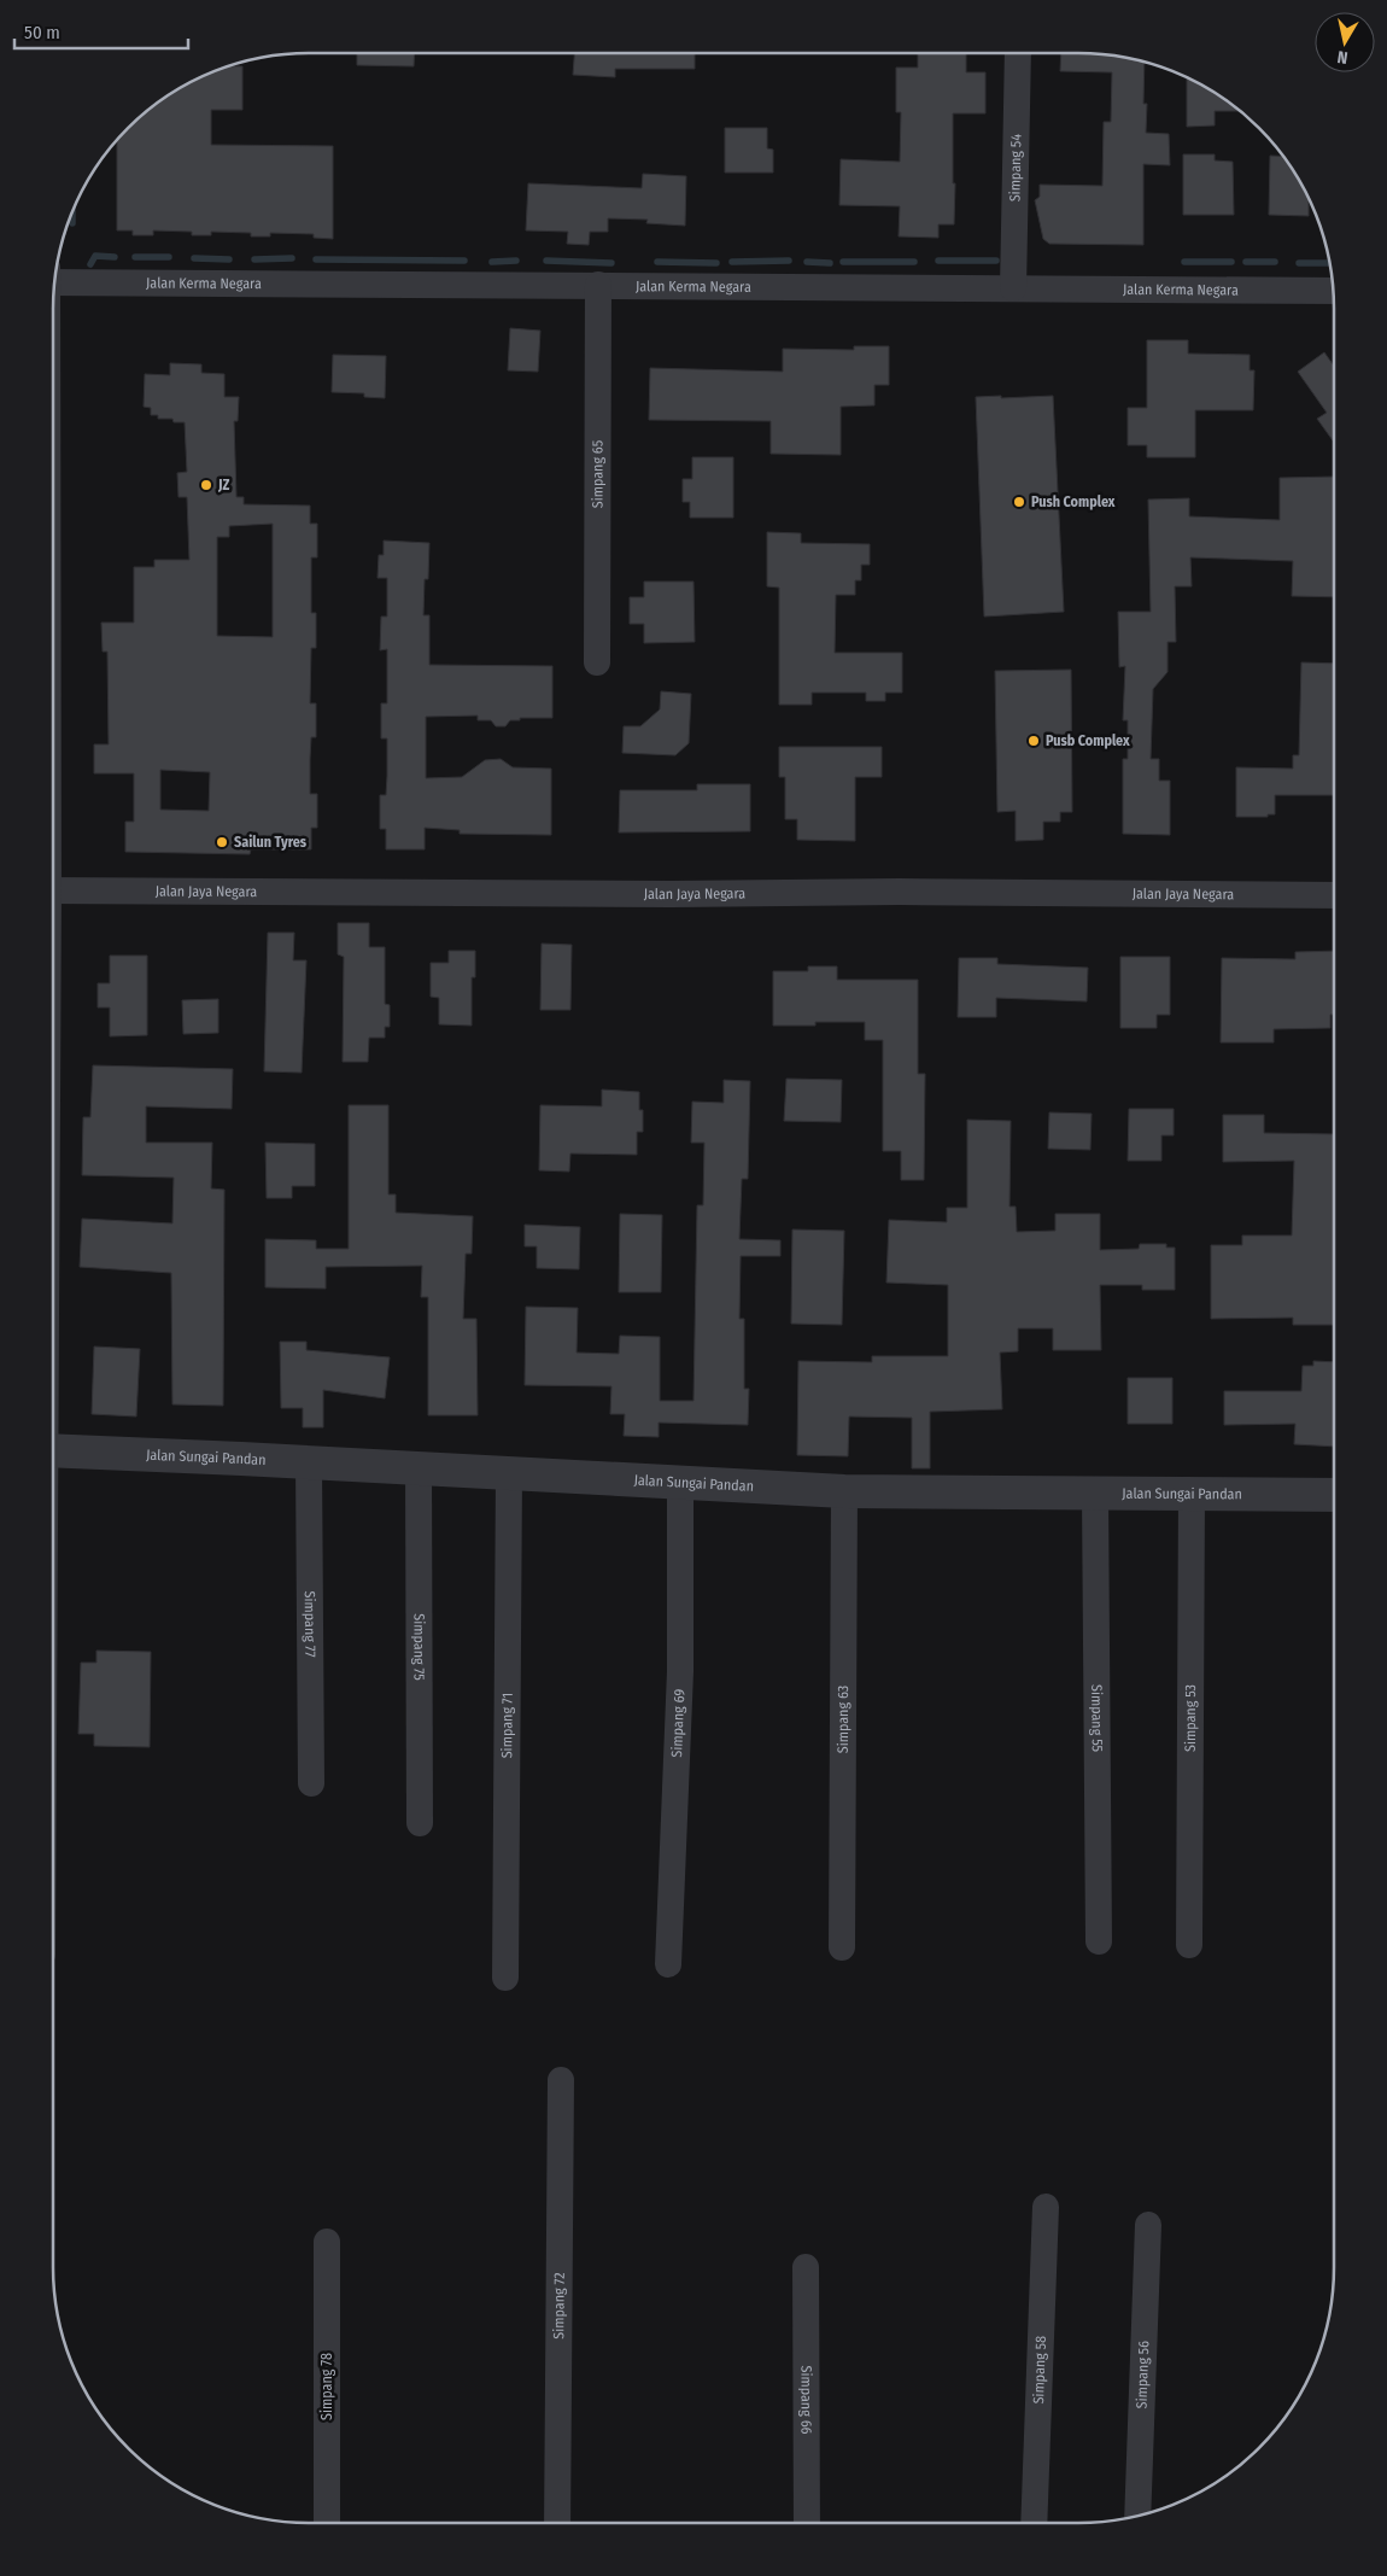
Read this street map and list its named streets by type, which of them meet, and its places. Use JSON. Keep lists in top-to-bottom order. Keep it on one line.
{"streets":{"street":["Simpang 54","Jalan Kerma Negara","Simpang 65","Jalan Jaya Negara","Jalan Sungai Pandan","Simpang 77","Simpang 75","Simpang 55","Simpang 63","Simpang 53","Simpang 69","Simpang 71","Simpang 72","Simpang 58","Simpang 56","Simpang 78","Simpang 66"]},"crossings":[["Simpang 54","Jalan Kerma Negara"],["Jalan Kerma Negara","Simpang 65"],["Jalan Sungai Pandan","Simpang 77"],["Jalan Sungai Pandan","Simpang 75"],["Jalan Sungai Pandan","Simpang 55"],["Jalan Sungai Pandan","Simpang 63"],["Jalan Sungai Pandan","Simpang 53"],["Jalan Sungai Pandan","Simpang 69"],["Jalan Sungai Pandan","Simpang 71"]],"places":["JZ","Push Complex","Pusb Complex","Sailun Tyres"],"scale_bar":"50 m","north":"bottom"}
